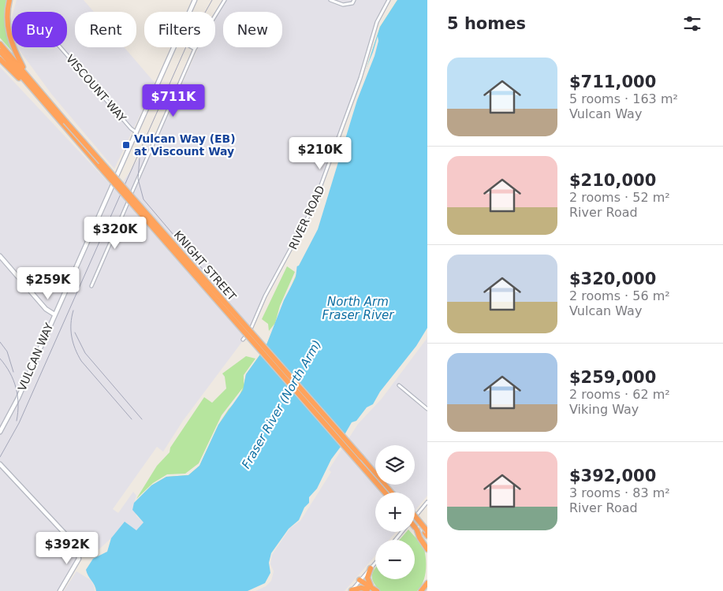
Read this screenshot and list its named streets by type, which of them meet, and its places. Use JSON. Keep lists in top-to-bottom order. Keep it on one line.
{"streets":{"highway":["KNIGHT STREET"],"street":["VISCOUNT WAY","RIVER ROAD","VULCAN WAY"]},"crossings":[["VISCOUNT WAY","VULCAN WAY"]],"water":["North Arm Fraser River","Fraser River (North Arm)"],"places":{"transit":["Vulcan Way (EB) at Viscount Way"]},"page":{"heading":"5 homes","chip":["Buy","Rent","Filters","New"],"list":[{"name":"$711,000","note":"5 rooms · 163 m² · Vulcan Way"},{"name":"$210,000","note":"2 rooms · 52 m² · River Road"},{"name":"$320,000","note":"2 rooms · 56 m² · Vulcan Way"},{"name":"$259,000","note":"2 rooms · 62 m² · Viking Way"},{"name":"$392,000","note":"3 rooms · 83 m² · River Road"}],"price":["$711K","$210K","$320K","$259K","$392K"],"map_buttons":["+","−"]}}
